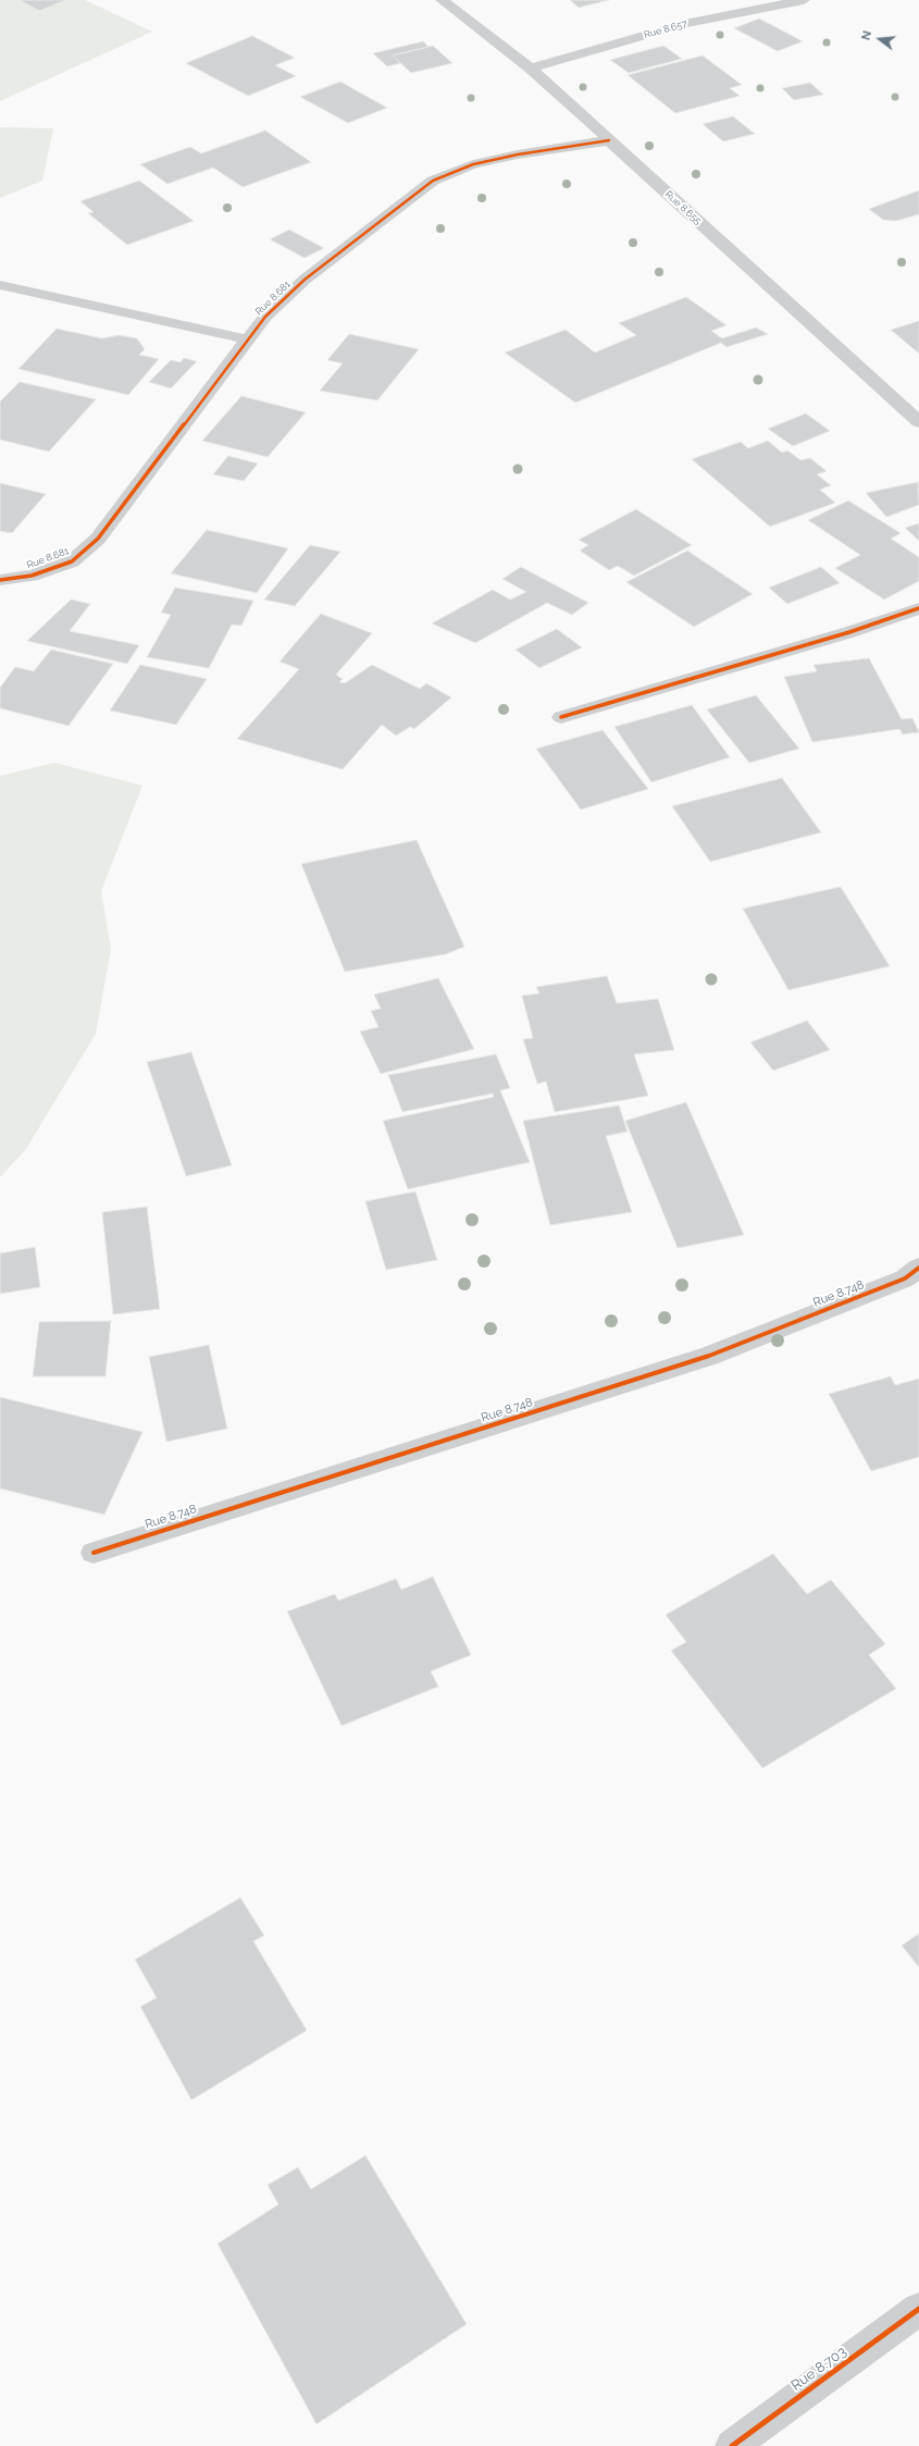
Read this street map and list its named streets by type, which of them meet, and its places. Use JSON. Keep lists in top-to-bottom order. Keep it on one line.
{"streets":{"street":["Rue 8.657","Rue 8.655","Rue 8.681","Rue 8.748","Rue 8.703"]},"crossings":[["Rue 8.657","Rue 8.655"],["Rue 8.655","Rue 8.681"]],"north":"left"}
